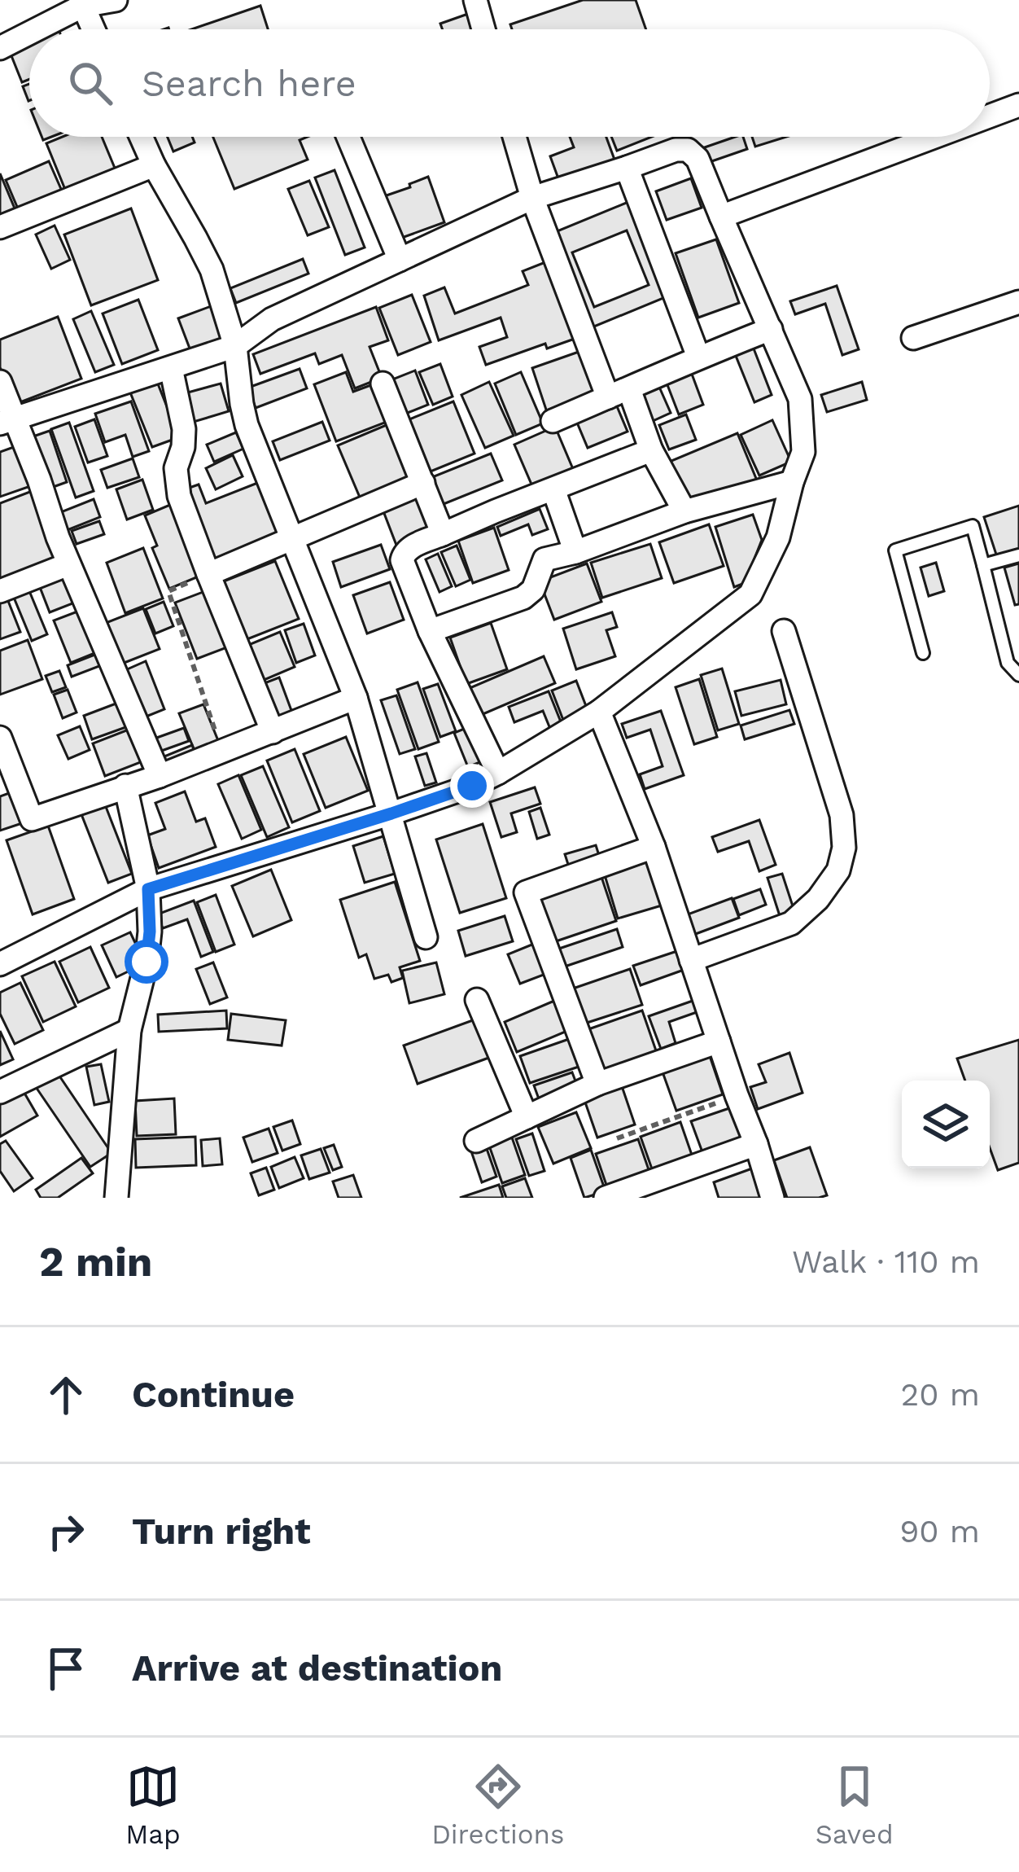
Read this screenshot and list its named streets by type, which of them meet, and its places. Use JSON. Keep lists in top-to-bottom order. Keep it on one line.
{"page":{"search":"Search here","heading":["2 min","Walk · 110 m"],"list":[["Continue","20 m"],["Turn right","90 m"],"Arrive at destination"],"nav":["Map","Directions","Saved"]}}
